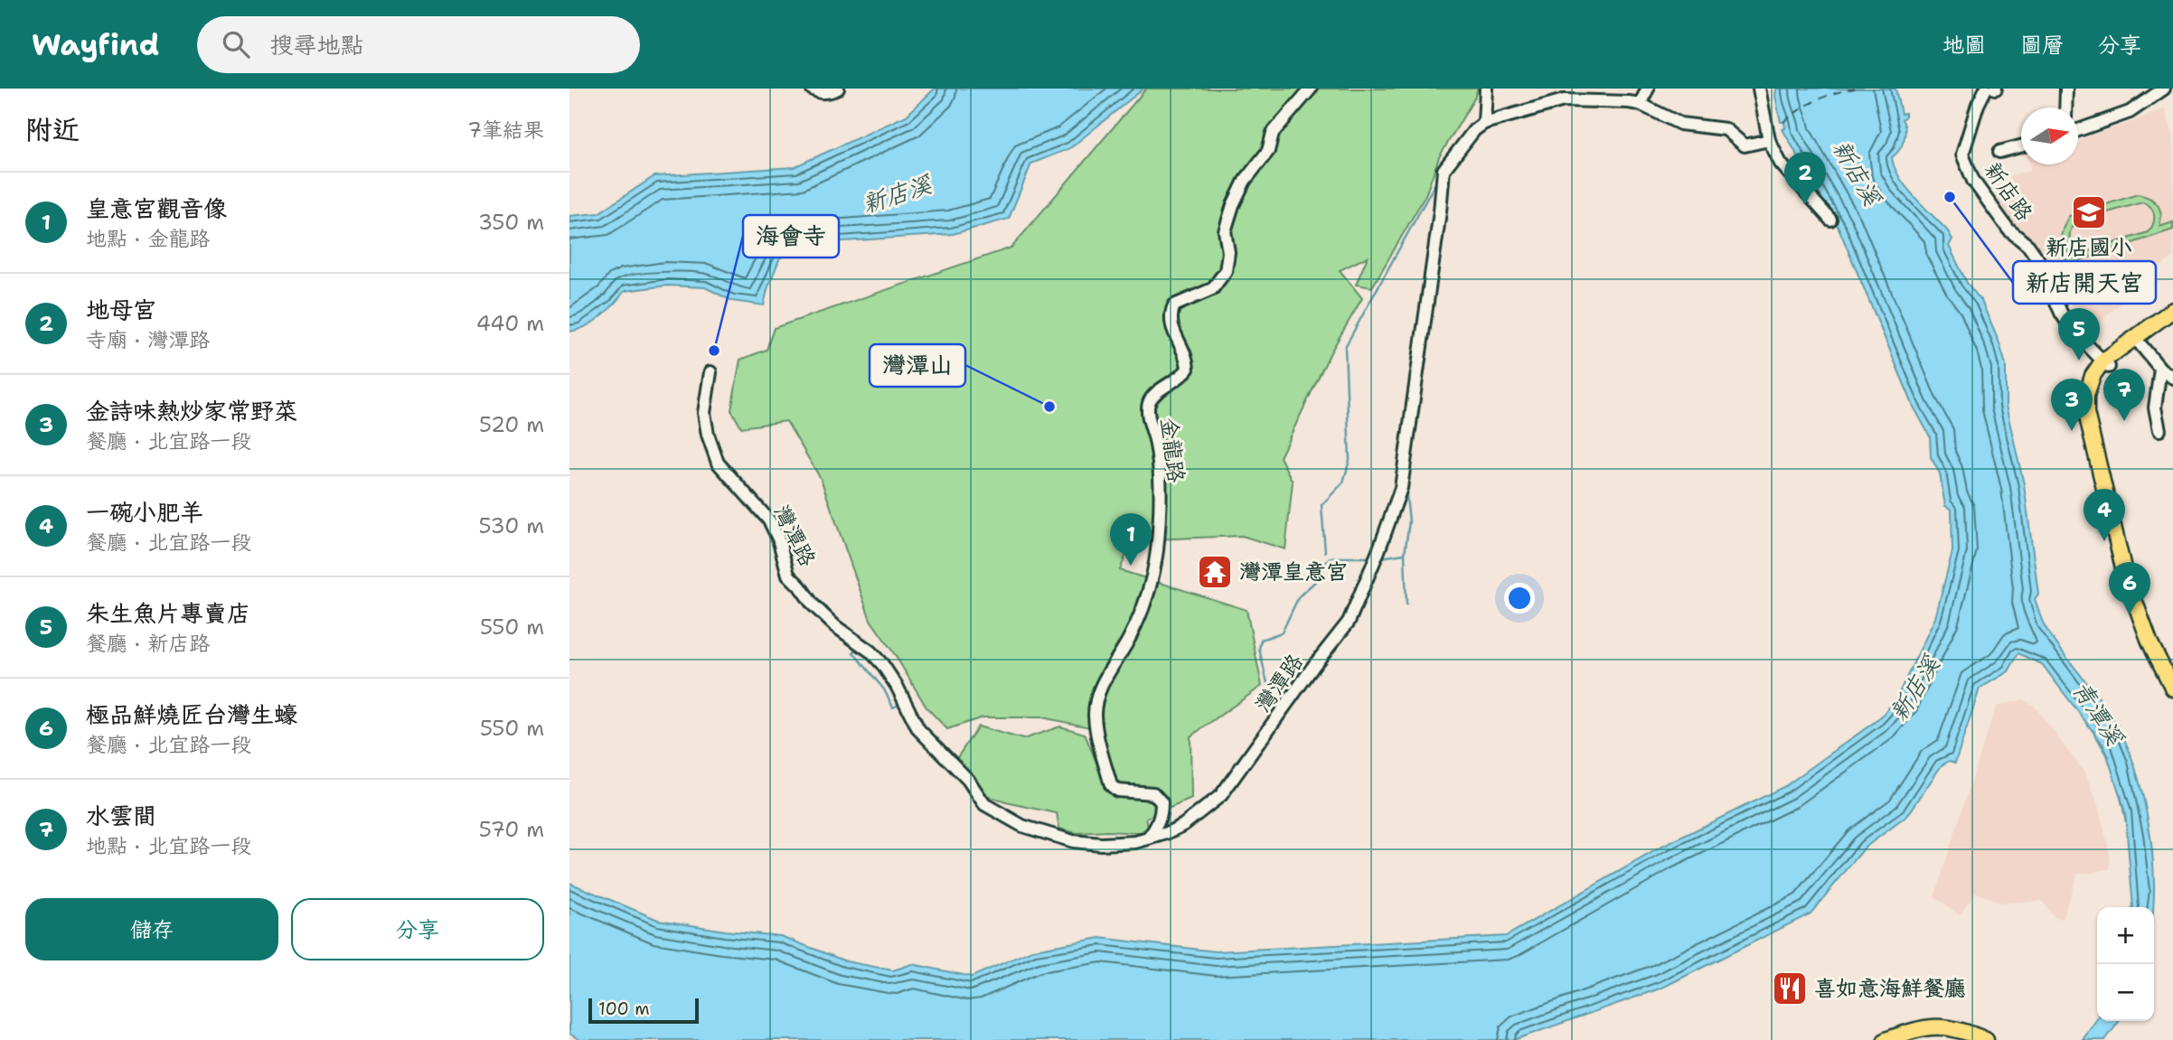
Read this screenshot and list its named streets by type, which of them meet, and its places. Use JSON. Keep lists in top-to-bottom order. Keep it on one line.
{"streets":{"street":["新店路","金龍路","灣潭路"]},"crossings":[["金龍路","灣潭路"]],"water":["新店溪","青潭溪"],"places":{"other":["新店開天宮","海會寺","灣潭山"],"school or university":["新店國小"],"temple":["灣潭皇意宮"],"restaurant":["喜如意海鮮餐廳"]},"scale_bar":"100 m","north":"right","page":{"header":"Wayfind","search":"搜尋地點","nav":["地圖","圖層","分享"],"heading":["附近","7筆結果"],"pins":["2","5","7","3","4","1","6"],"list":[{"mark":"1","name":"皇意宮觀音像","note":"地點 · 金龍路","value":"350 m"},{"mark":"2","name":"地母宮","note":"寺廟 · 灣潭路","value":"440 m"},{"mark":"3","name":"金詩味熱炒家常野菜","note":"餐廳 · 北宜路一段","value":"520 m"},{"mark":"4","name":"一碗小肥羊","note":"餐廳 · 北宜路一段","value":"530 m"},{"mark":"5","name":"朱生魚片專賣店","note":"餐廳 · 新店路","value":"550 m"},{"mark":"6","name":"極品鮮燒匠台灣生蠔","note":"餐廳 · 北宜路一段","value":"550 m"},{"mark":"7","name":"水雲間","note":"地點 · 北宜路一段","value":"570 m"}],"buttons":["儲存","分享"],"map_buttons":["+","−"],"scale":"100 m"}}
